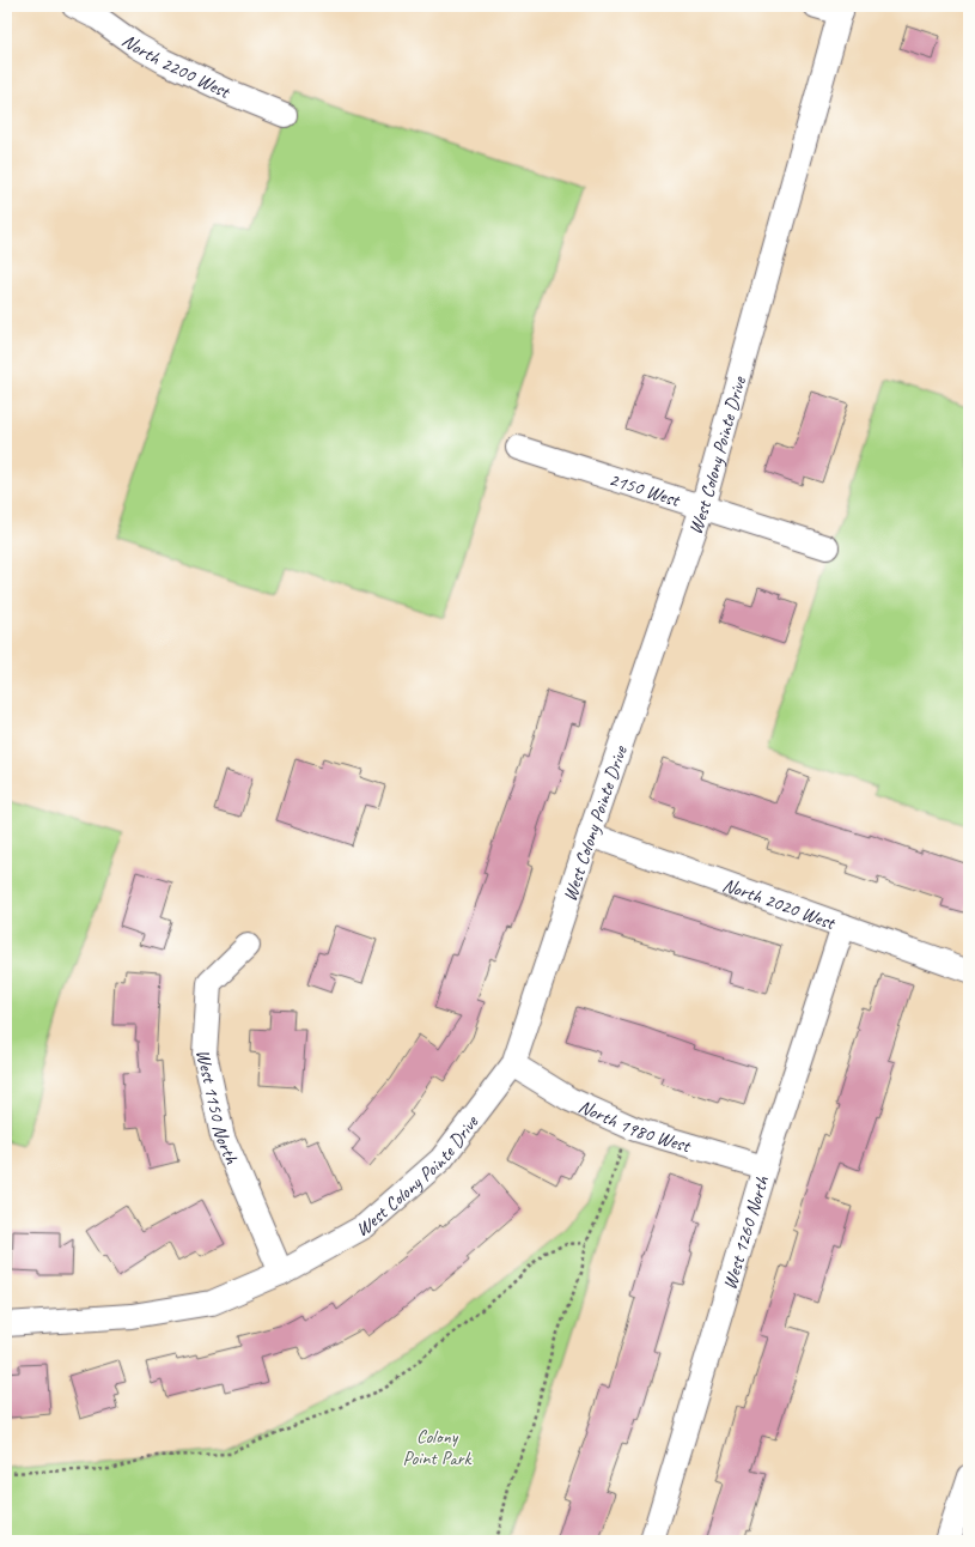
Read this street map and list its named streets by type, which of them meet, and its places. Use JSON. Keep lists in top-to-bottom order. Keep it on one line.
{"streets":{"street":["North 2200 West","West Colony Pointe Drive","2150 West","North 2020 West","West 1150 North","North 1980 West","West 1260 North"]},"crossings":[["West Colony Pointe Drive","2150 West"],["West Colony Pointe Drive","North 2020 West"],["West Colony Pointe Drive","West 1150 North"],["West Colony Pointe Drive","North 1980 West"],["North 2020 West","West 1260 North"],["North 1980 West","West 1260 North"]],"parks":["Colony Point Park"]}
